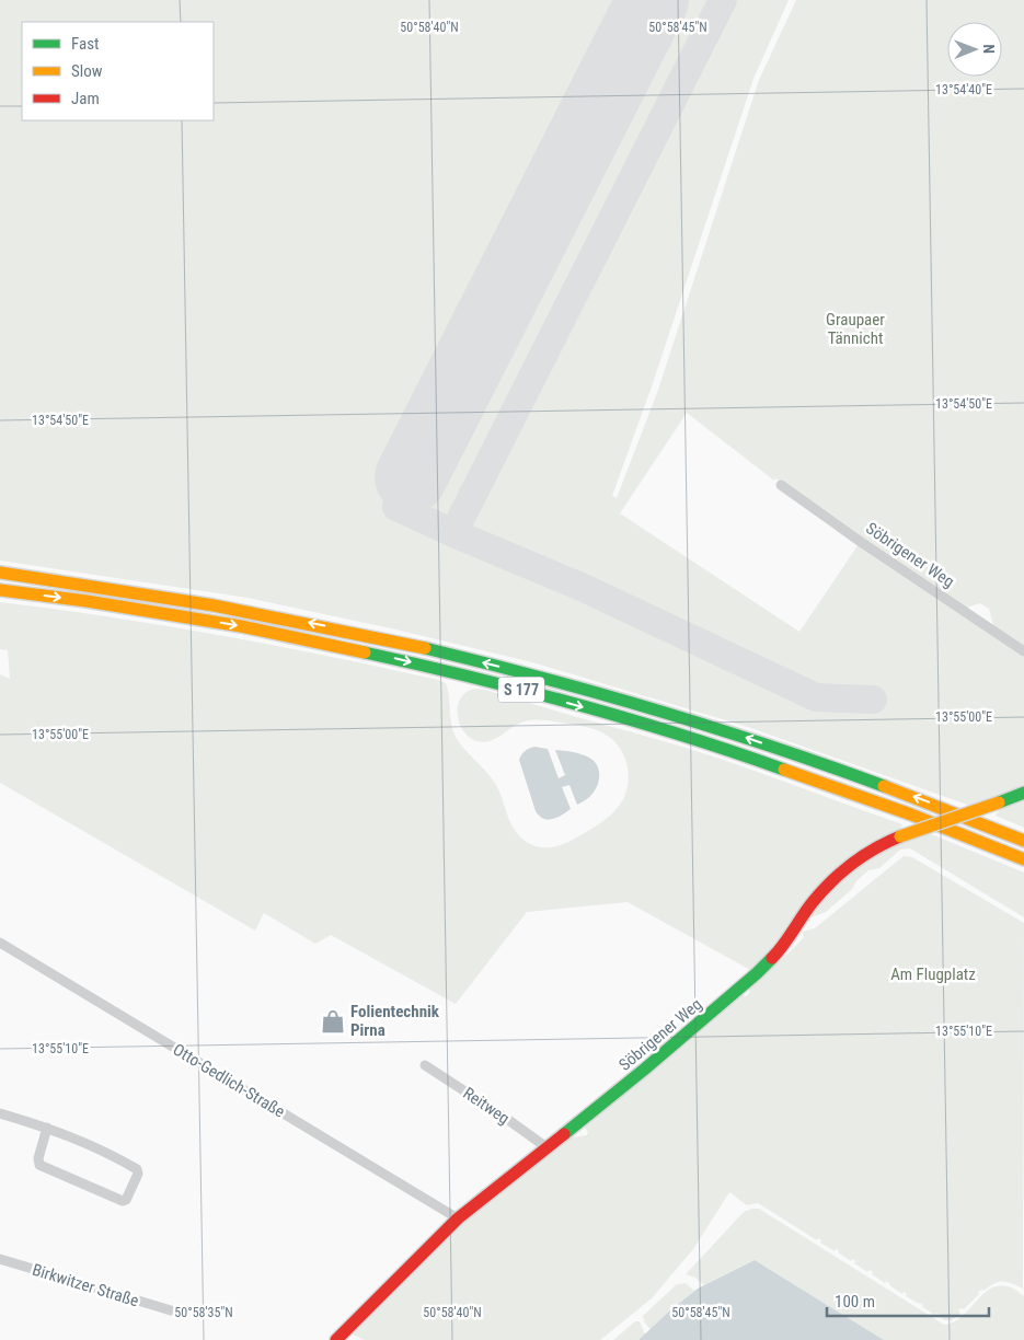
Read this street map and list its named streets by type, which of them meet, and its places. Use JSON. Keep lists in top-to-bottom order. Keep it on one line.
{"streets":{"main road":["Söbrigener Weg","S 177"],"street":["Otto-Gedlich-Straße","Reitweg","Birkwitzer Straße"]},"crossings":[["Söbrigener Weg","Otto-Gedlich-Straße"],["Söbrigener Weg","Reitweg"]],"parks":["Graupaer Tännicht","Am Flugplatz"],"places":{"shop":["Folientechnik Pirna"]},"legend":["Fast","Slow","Jam"],"scale_bar":"100 m","north":"right","coordinates":["50°58'40\"N","50°58'45\"N","13°54'40\"E","13°54'50\"E","13°55'00\"E","13°55'10\"E","50°58'35\"N"]}
